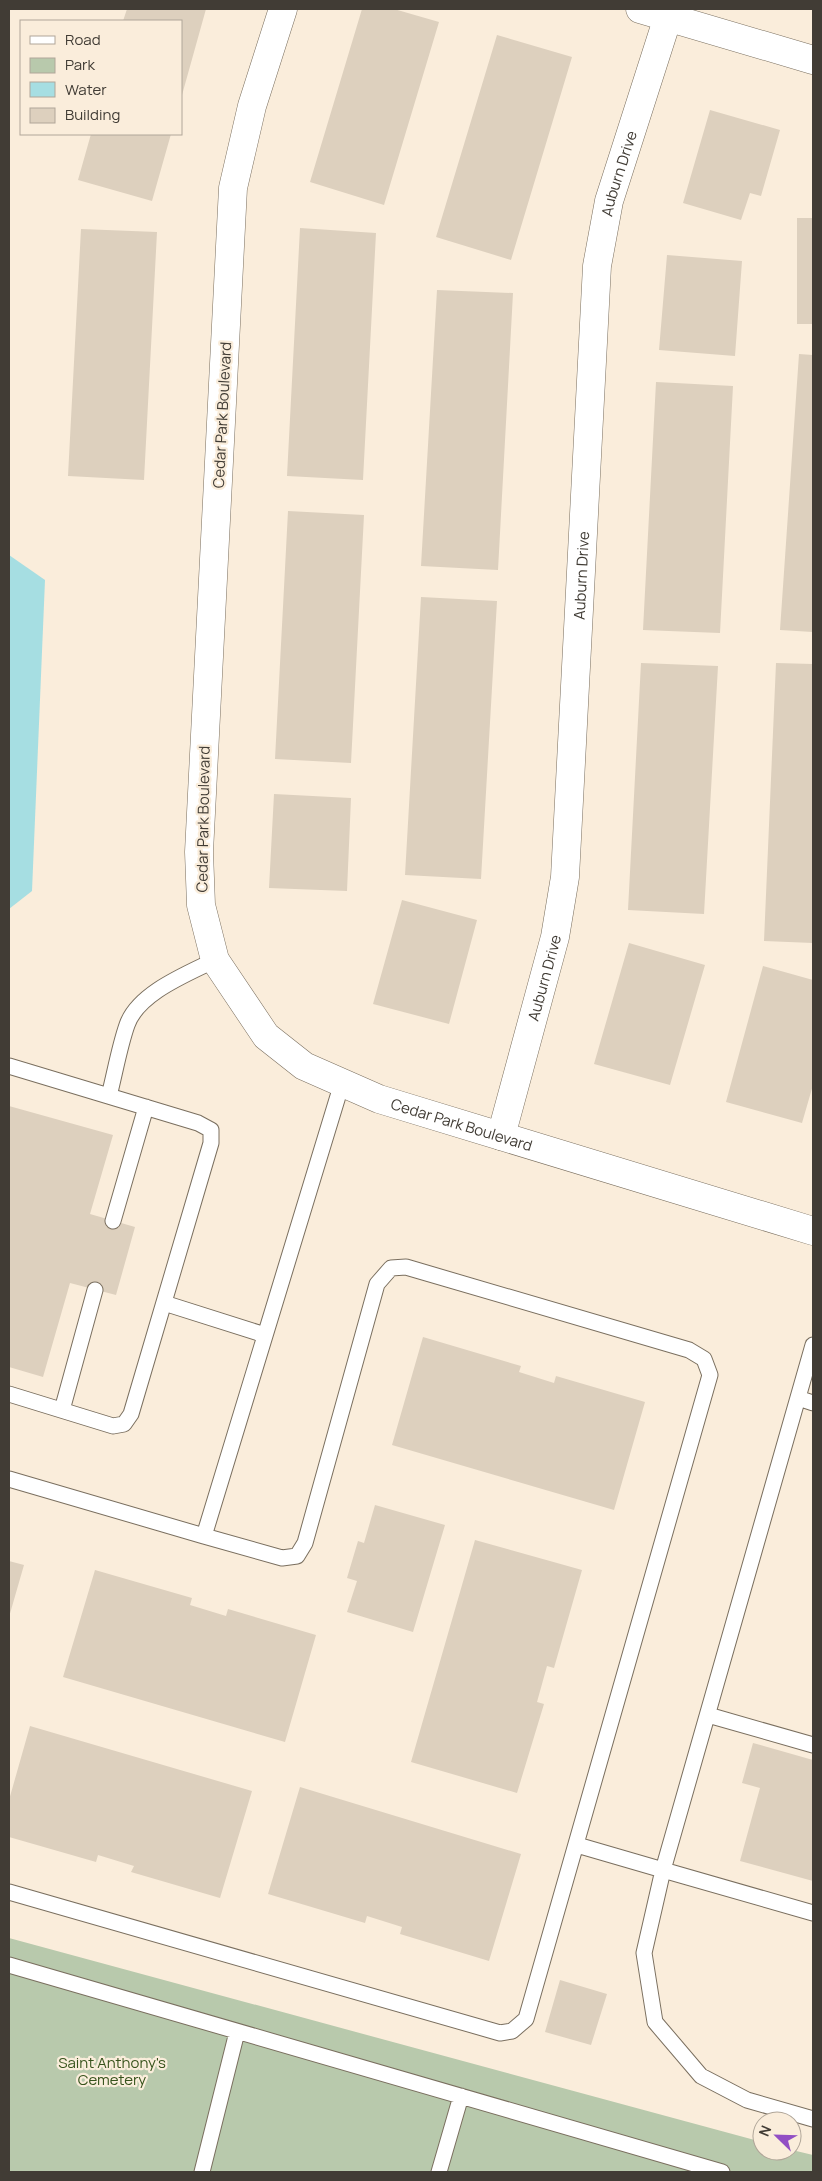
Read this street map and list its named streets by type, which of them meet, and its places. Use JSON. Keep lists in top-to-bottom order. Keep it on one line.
{"streets":{"street":["Auburn Drive","Cedar Park Boulevard"]},"crossings":[["Auburn Drive","Cedar Park Boulevard"]],"parks":["Saint Anthony's Cemetery"],"legend":["Road","Park","Water","Building"],"north":"top left"}
